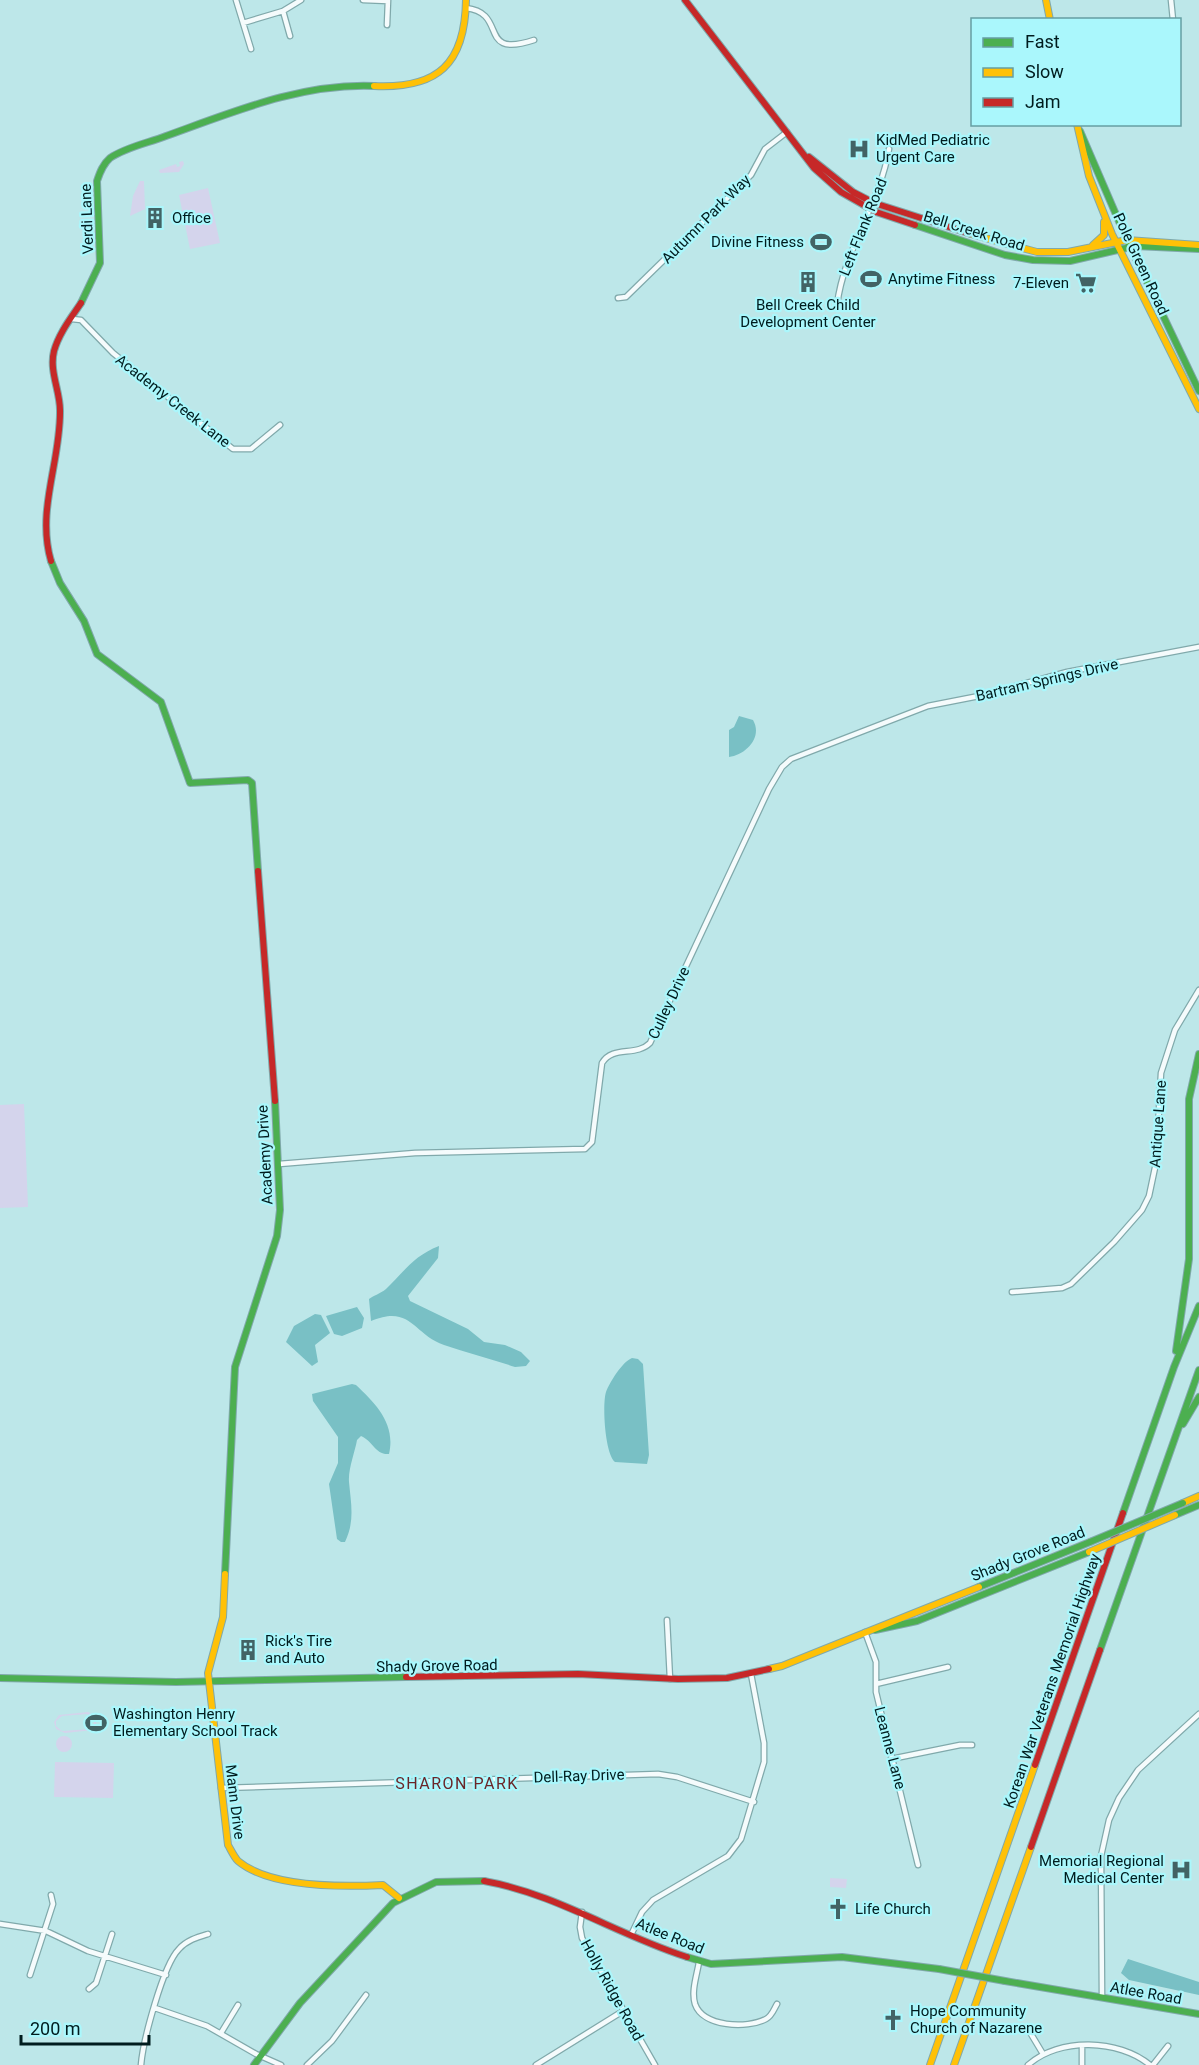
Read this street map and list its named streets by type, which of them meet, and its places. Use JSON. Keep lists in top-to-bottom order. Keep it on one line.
{"streets":{"main road":["Verdi Lane","Bell Creek Road","Pole Green Road","Academy Drive","Shady Grove Road","Korean War Veterans Memorial Highway","Mann Drive","Atlee Road"],"street":["Autumn Park Way","Left Flank Road","Academy Creek Lane","Bartram Springs Drive","Culley Drive","Antique Lane","Leanne Lane","Dell-Ray Drive","Holly Ridge Road"]},"crossings":[["Verdi Lane","Academy Creek Lane"],["Verdi Lane","Academy Drive"],["Autumn Park Way","Bell Creek Road"],["Left Flank Road","Bell Creek Road"],["Bell Creek Road","Pole Green Road"],["Bartram Springs Drive","Culley Drive"],["Culley Drive","Academy Drive"],["Academy Drive","Shady Grove Road"],["Academy Drive","Mann Drive"],["Shady Grove Road","Leanne Lane"],["Shady Grove Road","Mann Drive"],["Dell-Ray Drive","Mann Drive"],["Mann Drive","Atlee Road"],["Atlee Road","Holly Ridge Road"]],"districts":["SHARON PARK"],"places":{"hospital":["KidMed Pediatric Urgent Care","Memorial Regional Medical Center"],"building":["Office","Bell Creek Child Development Center","Rick's Tire and Auto"],"sports":["Divine Fitness","Anytime Fitness","Washington Henry Elementary School Track"],"supermarket":["7-Eleven"],"church":["Life Church","Hope Community Church of Nazarene"]},"legend":["Fast","Slow","Jam"],"scale_bar":"200 m"}
